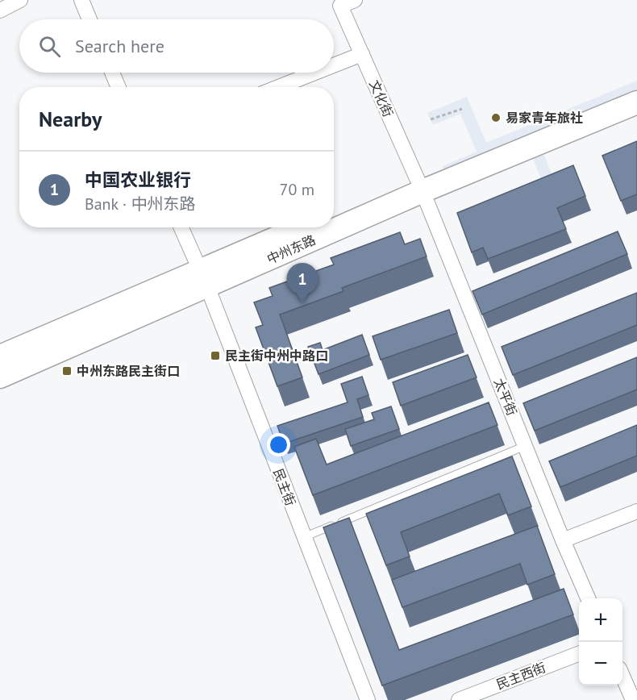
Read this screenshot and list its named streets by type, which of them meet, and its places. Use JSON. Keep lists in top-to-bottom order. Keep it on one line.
{"streets":{"main road":["中州东路"],"street":["文化街","太平街","民主街","民主西街"]},"crossings":[["文化街","中州东路"],["文化街","太平街"],["中州东路","太平街"],["中州东路","民主街"]],"places":{"other":["易家青年旅社"],"transit":["民主街中州中路口","中州东路民主街口"]},"page":{"search":"Search here","heading":"Nearby","list":[{"mark":"1","name":"中国农业银行","note":"Bank · 中州东路","value":"70 m"}],"pins":"1","map_buttons":["+","−"]}}
